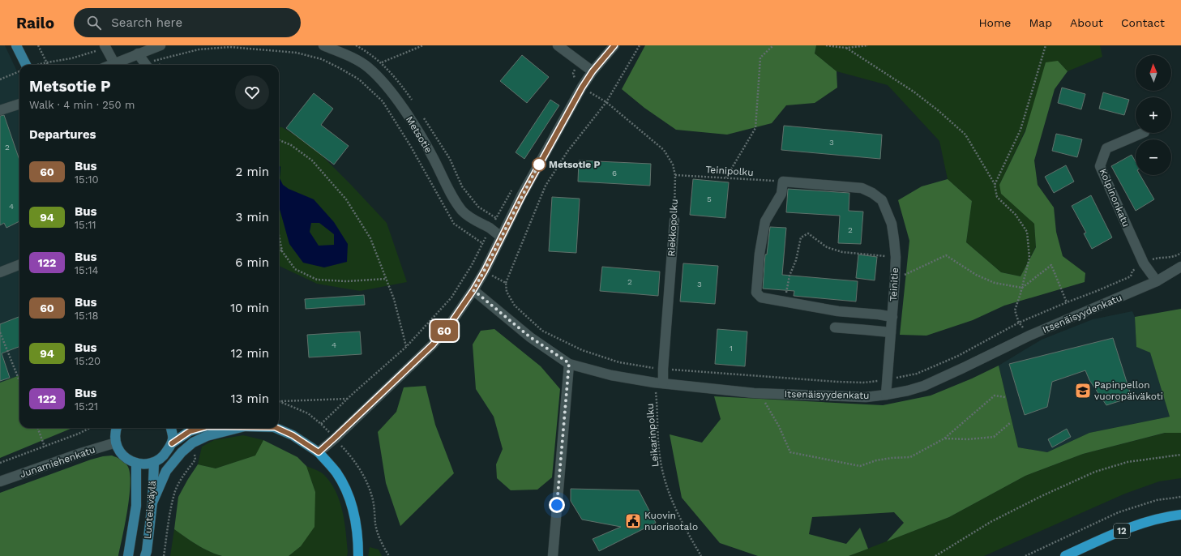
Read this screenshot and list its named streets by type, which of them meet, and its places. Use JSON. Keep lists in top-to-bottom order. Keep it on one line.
{"streets":{"highway":["12"],"main road":["Luoteisväylä"],"street":["Metsotie","Kolpinonkatu","Riekkopolku","Teinitie","Itsenäisyydenkatu","Junamiehenkatu"],"path":["Teinipolku","Leikarinpolku"]},"crossings":[["Teinipolku","Riekkopolku"],["Teinipolku","Teinitie"],["Kolpinonkatu","Itsenäisyydenkatu"],["Riekkopolku","Itsenäisyydenkatu"],["Riekkopolku","Leikarinpolku"],["Teinitie","Itsenäisyydenkatu"],["Itsenäisyydenkatu","Leikarinpolku"]],"places":{"other":["Metsotie P"],"school or university":["Papinpellon vuoropäiväkoti"],"public building":["Kuovin nuorisotalo"]},"lines":["bus line 60"],"house_numbers":["3","2","6","5","4","2","2","3","4","1"],"north":"top","page":{"header":"Railo","search":"Search here","nav":["Home","Map","About","Contact"],"on_map":"60","map_buttons":["+","−"],"heading":[["Metsotie P","Walk · 4 min · 250 m"],"Departures"],"list":[{"mark":"60","name":"Bus","note":"15:10","value":"2 min"},{"mark":"94","name":"Bus","note":"15:11","value":"3 min"},{"mark":"122","name":"Bus","note":"15:14","value":"6 min"},{"mark":"60","name":"Bus","note":"15:18","value":"10 min"},{"mark":"94","name":"Bus","note":"15:20","value":"12 min"},{"mark":"122","name":"Bus","note":"15:21","value":"13 min"}]}}
